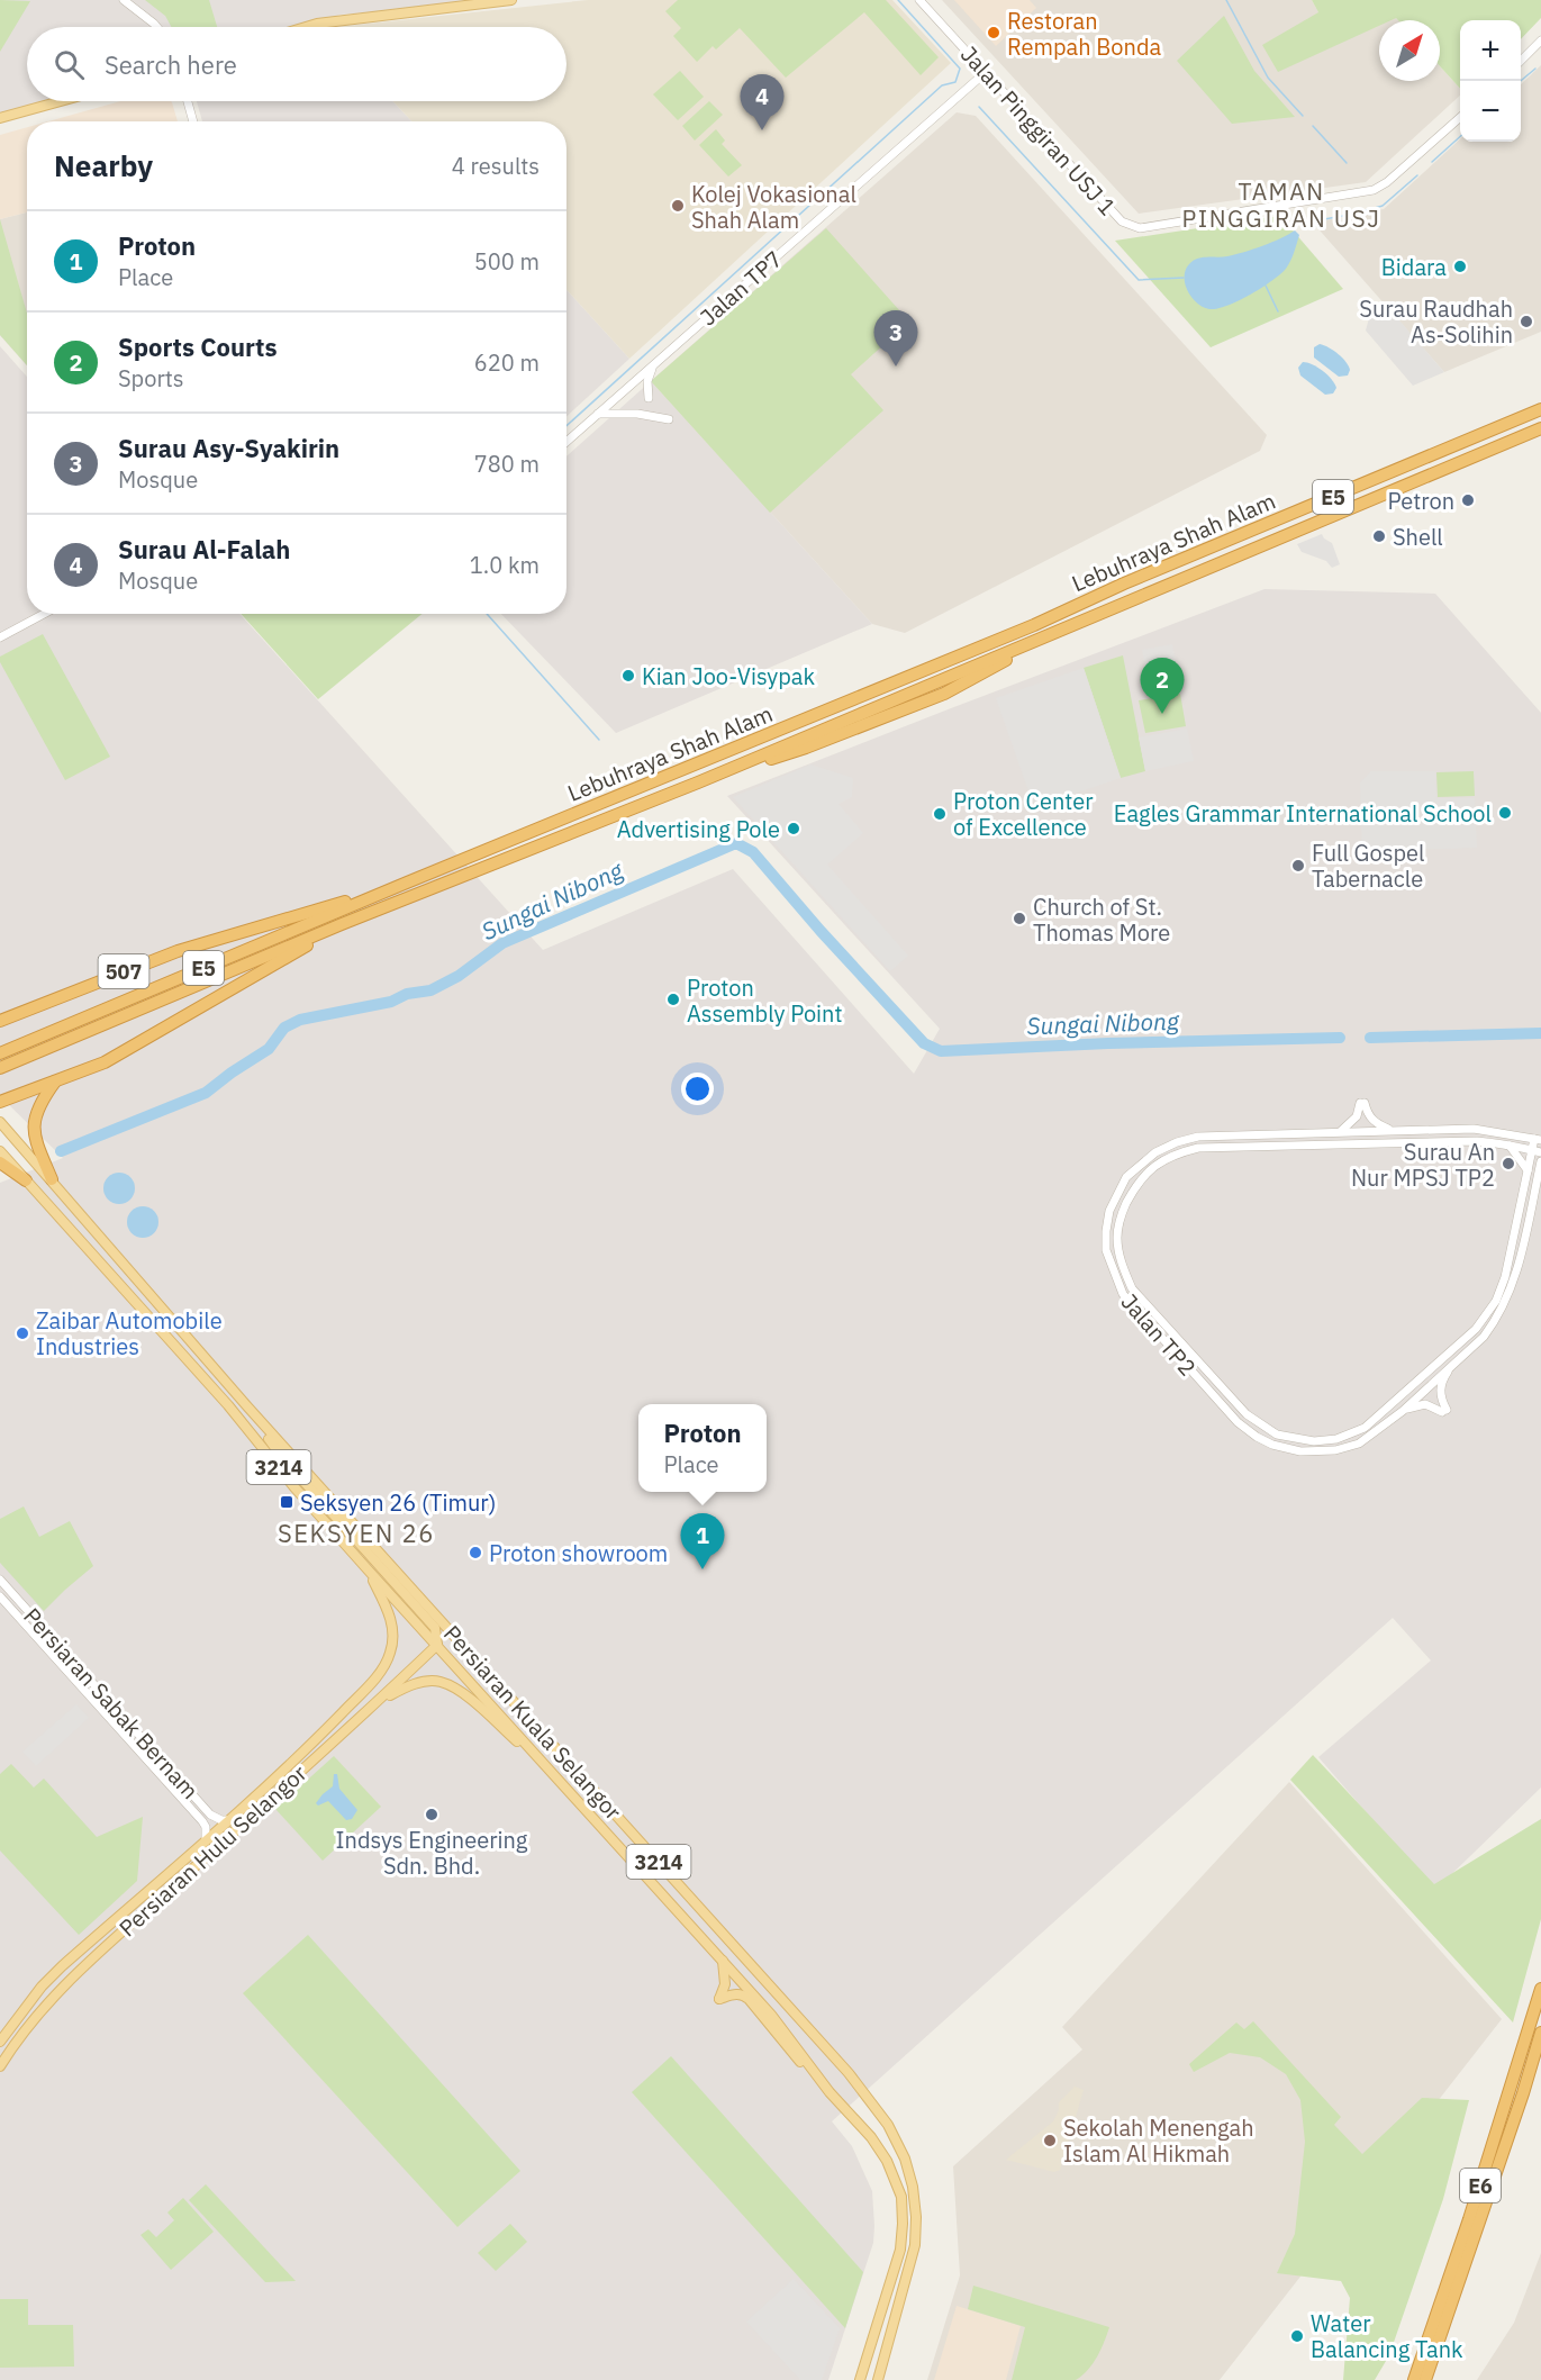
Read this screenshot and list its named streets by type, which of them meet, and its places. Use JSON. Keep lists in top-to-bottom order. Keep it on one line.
{"streets":{"highway":["E5","Lebuhraya Shah Alam","507","E6"],"main road":["3214","Persiaran Kuala Selangor","Persiaran Hulu Selangor"],"street":["Jalan Pinggiran USJ 1","Jalan TP7","Jalan TP2","Persiaran Sabak Bernam"]},"crossings":[["Jalan Pinggiran USJ 1","Jalan TP7"],["Lebuhraya Shah Alam","507"],["Persiaran Sabak Bernam","Persiaran Hulu Selangor"],["Persiaran Kuala Selangor","Persiaran Hulu Selangor"]],"districts":["TAMAN PINGGIRAN USJ","SEKSYEN 26"],"water":["Sungai Nibong"],"places":{"other":["Restoran Rempah Bonda","Kolej Vokasional Shah Alam","Bidara","Surau Raudhah As-Solihin","Petron","Shell","Kian Joo-Visypak","Eagles Grammar International School","Proton Center of Excellence","Advertising Pole","Full Gospel Tabernacle","Church of St. Thomas More","Proton Assembly Point","Surau An Nur MPSJ TP2","Zaibar Automobile Industries","Proton showroom","Indsys Engineering Sdn. Bhd.","Sekolah Menengah Islam Al Hikmah","Water Balancing Tank"],"transit":["Seksyen 26 (Timur)"]},"north":"top right","page":{"map_buttons":["+","−"],"search":"Search here","pins":["4","3","2","1"],"heading":["Nearby","4 results"],"list":[{"mark":"1","name":"Proton","note":"Place","value":"500 m"},{"mark":"2","name":"Sports Courts","note":"Sports","value":"620 m"},{"mark":"3","name":"Surau Asy-Syakirin","note":"Mosque","value":"780 m"},{"mark":"4","name":"Surau Al-Falah","note":"Mosque","value":"1.0 km"}],"popup":["Proton","Place"]}}
